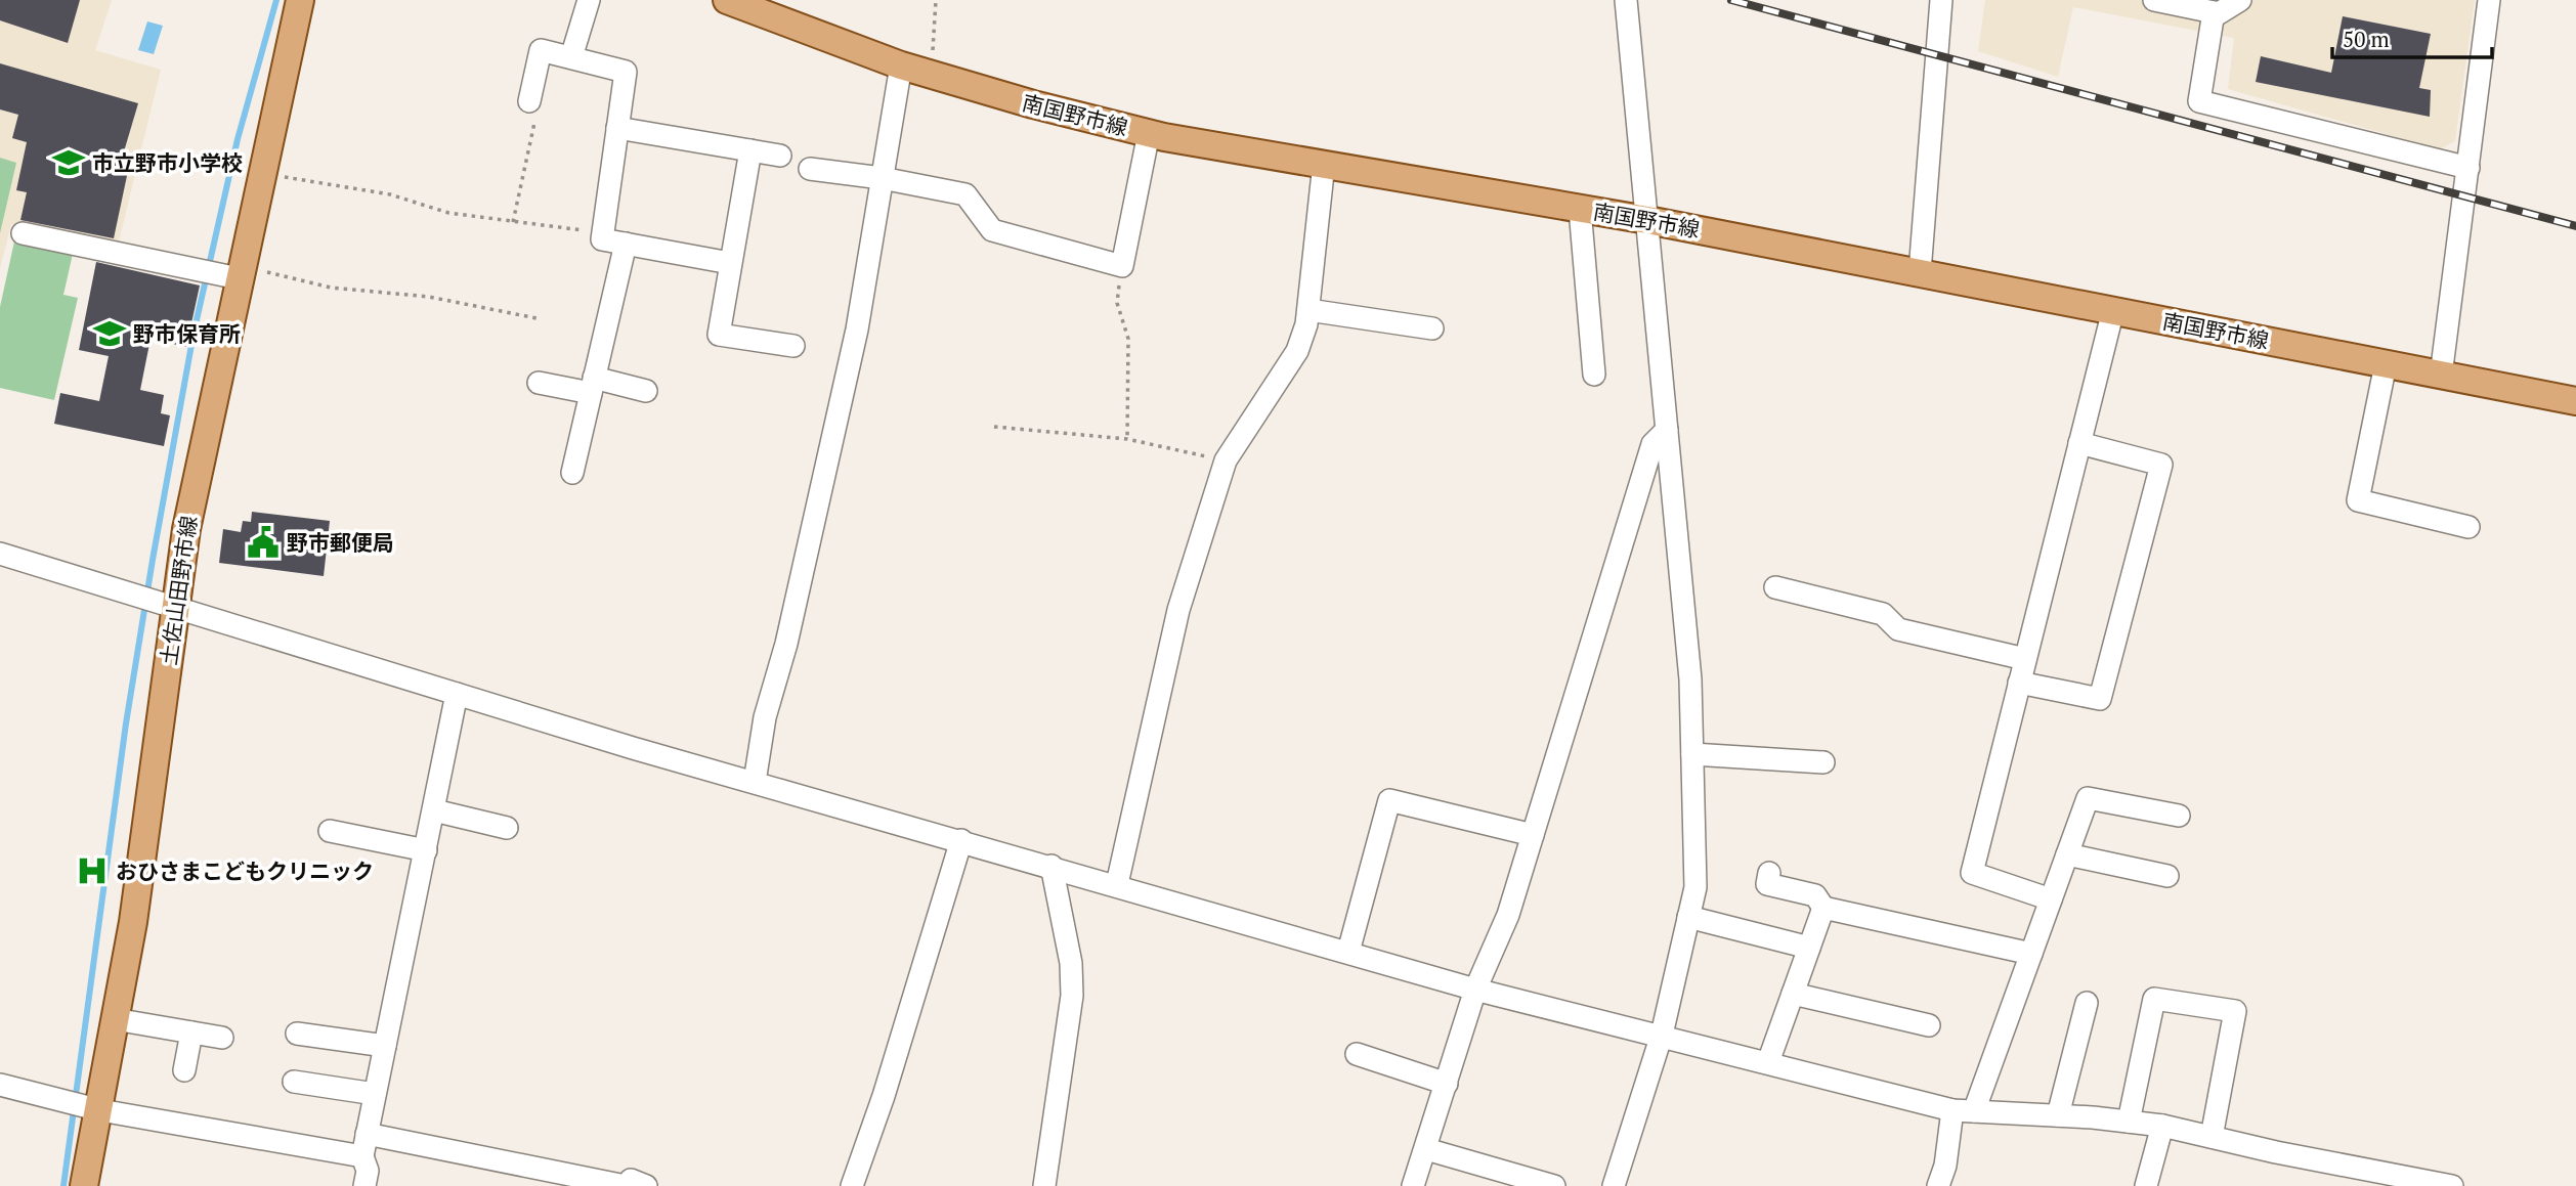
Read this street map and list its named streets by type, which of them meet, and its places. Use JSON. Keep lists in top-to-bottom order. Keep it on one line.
{"streets":{"main road":["南国野市線","土佐山田野市線"]},"places":{"school or university":["市立野市小学校","野市保育所"],"public building":["野市郵便局"],"hospital":["おひさまこどもクリニック"]},"scale_bar":"50 m"}
